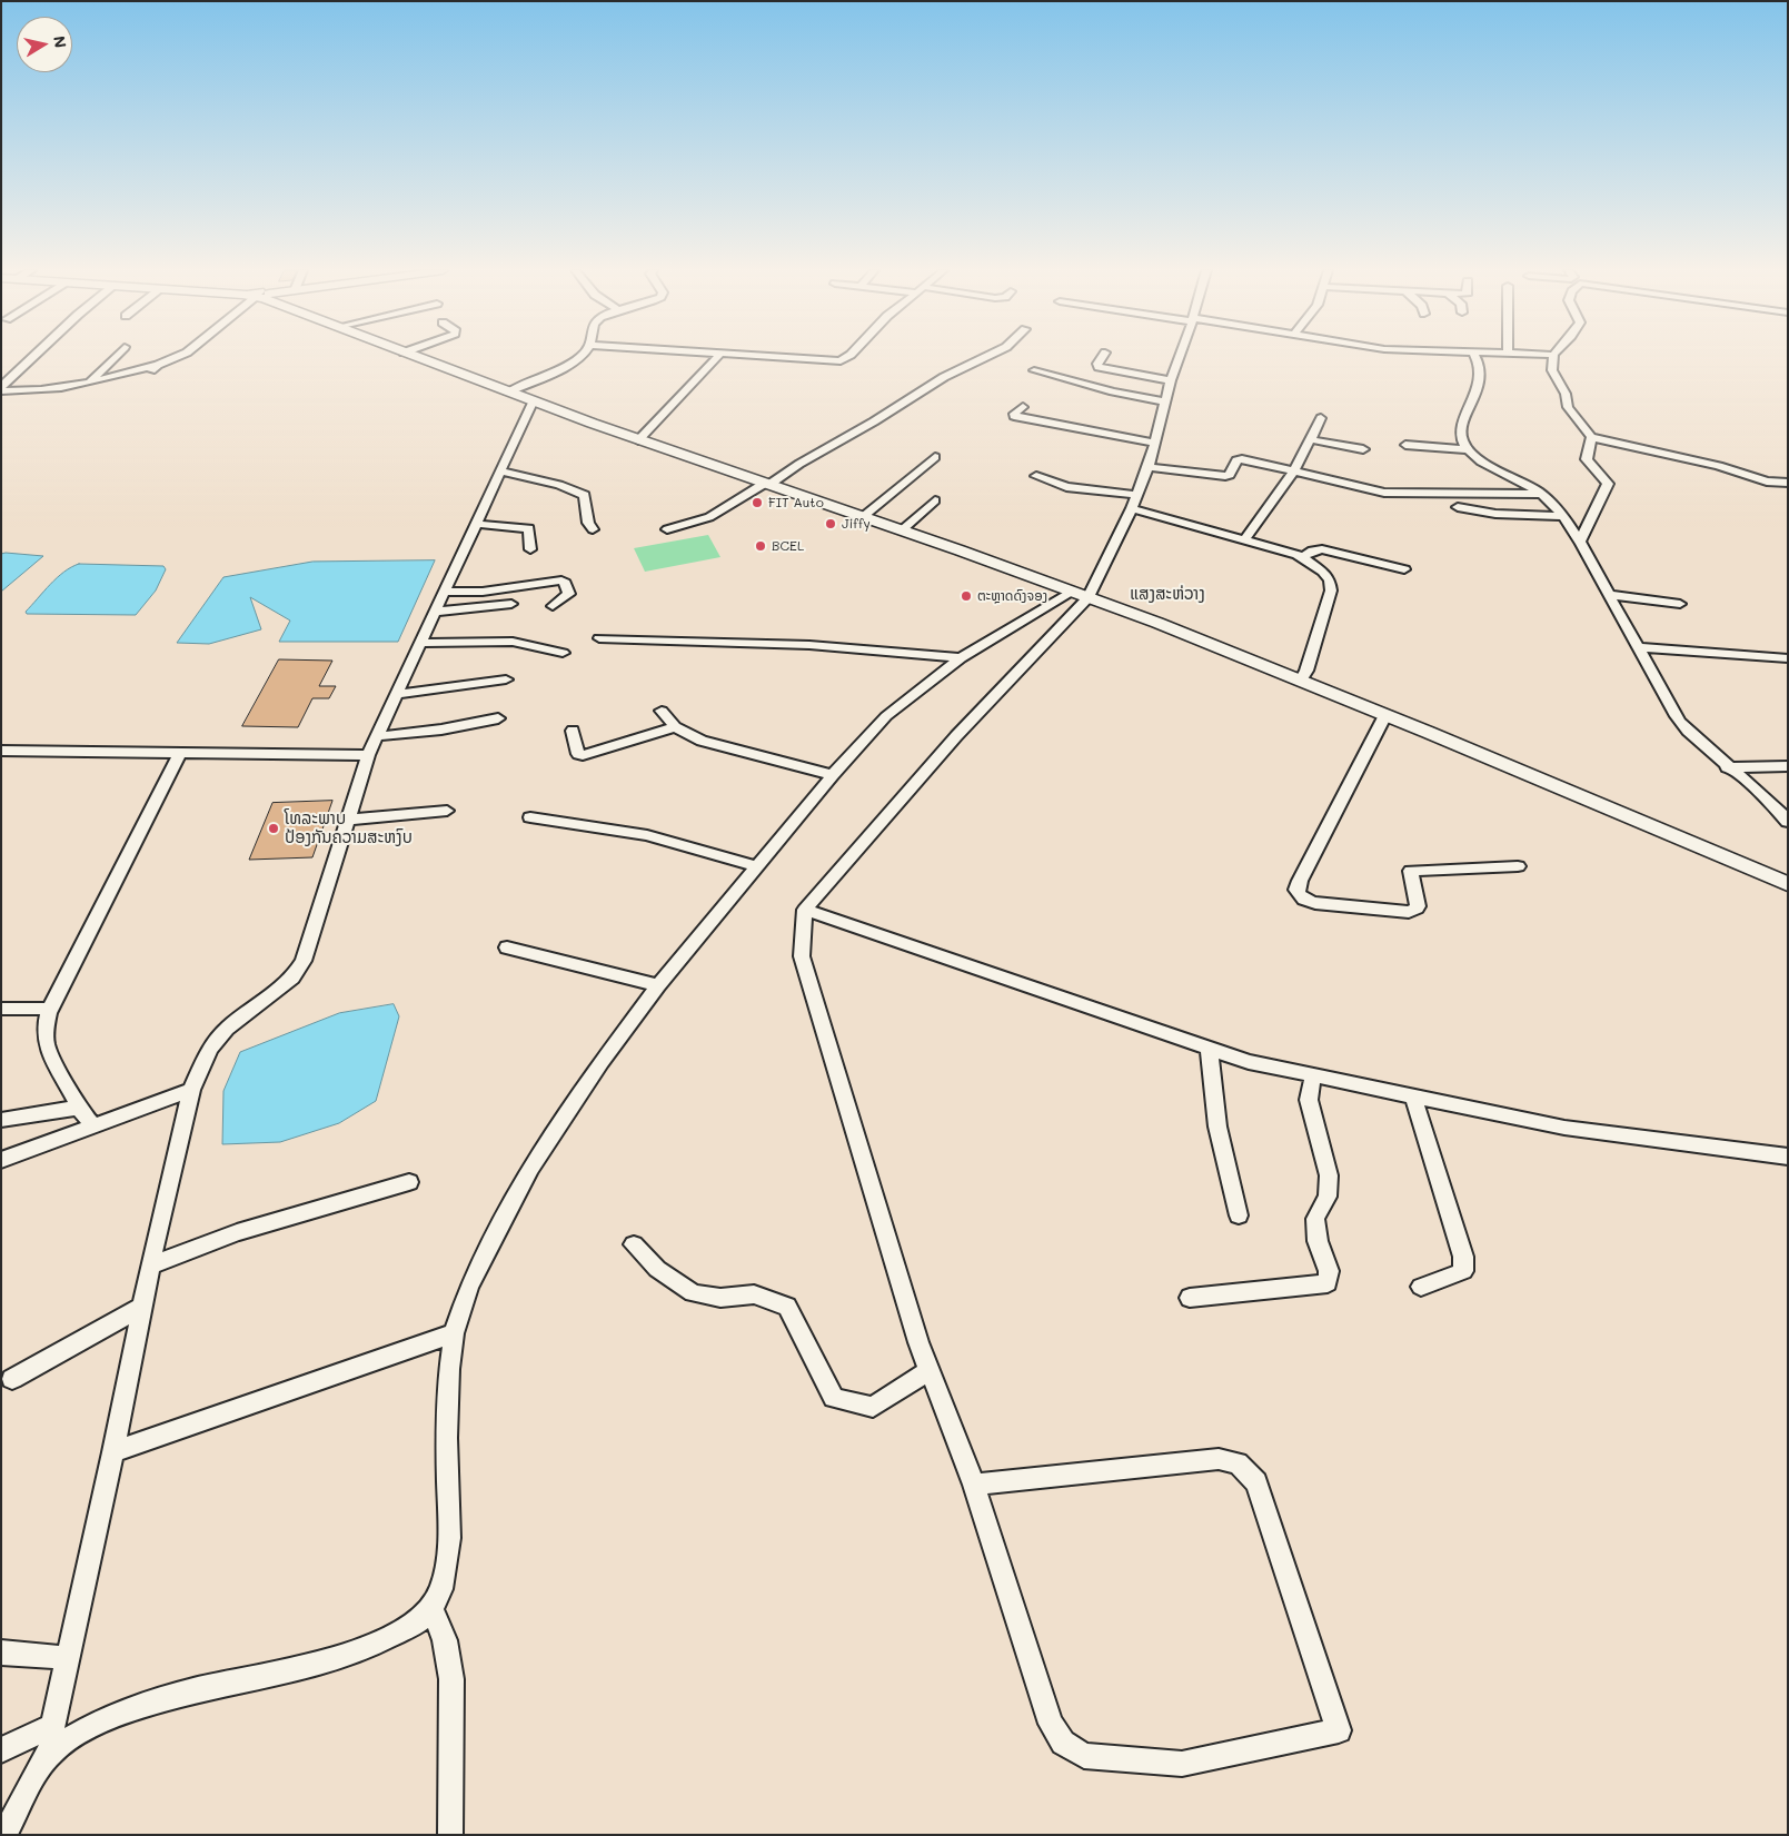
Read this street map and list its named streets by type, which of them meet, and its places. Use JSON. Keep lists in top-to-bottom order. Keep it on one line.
{"districts":["ແສງສະຫ່ວາງ"],"places":["FIT Auto","Jiffy","BCEL","ຕະຫຼາດດົງຈອງ","ໂທລະພາບ ປ້ອງກັນຄວາມສະຫງົບ"],"north":"right"}
